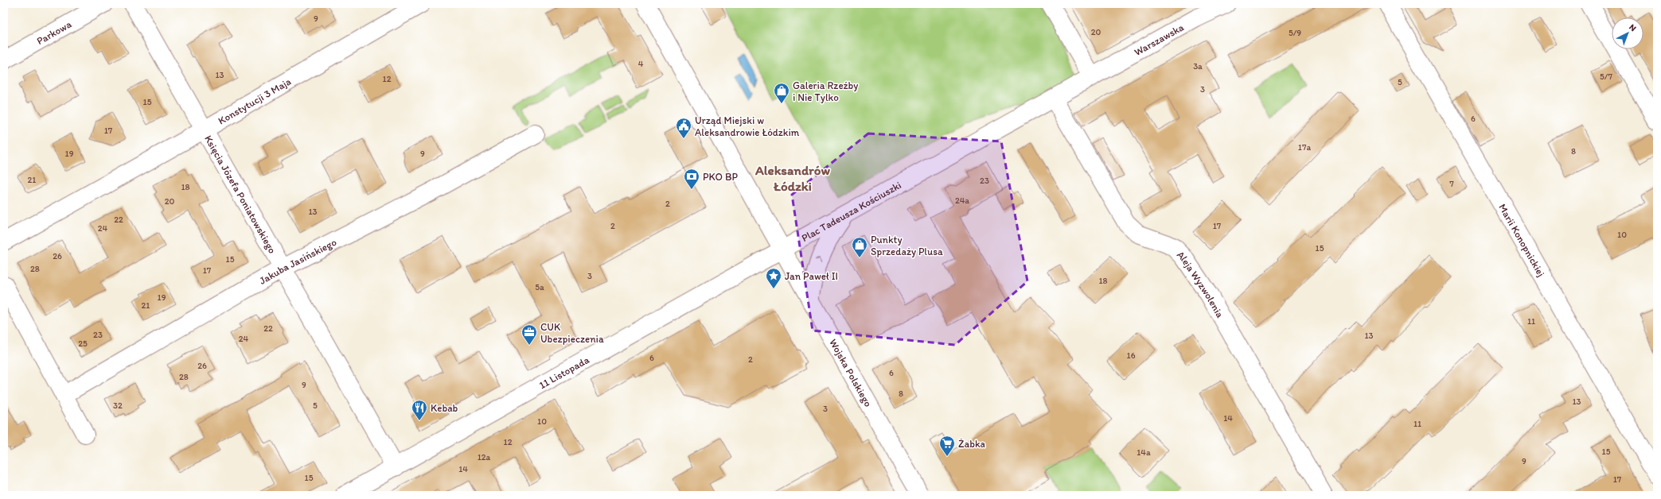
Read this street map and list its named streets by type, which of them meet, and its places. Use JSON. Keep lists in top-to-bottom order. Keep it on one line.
{"streets":{"street":["Parkowa","Warszawska","Konstytucji 3 Maja","Księcia Józefa Poniatowskiego","Plac Tadeusza Kościuszki","Marii Konopnickiej","Jakuba Jasińskiego","Aleja Wyzwolenia","11 Listopada","Wojska Polskiego"]},"crossings":[["Warszawska","Plac Tadeusza Kościuszki"],["Konstytucji 3 Maja","Księcia Józefa Poniatowskiego"],["Księcia Józefa Poniatowskiego","Jakuba Jasińskiego"],["Księcia Józefa Poniatowskiego","11 Listopada"],["Plac Tadeusza Kościuszki","Aleja Wyzwolenia"],["Plac Tadeusza Kościuszki","11 Listopada"],["Plac Tadeusza Kościuszki","Wojska Polskiego"],["11 Listopada","Wojska Polskiego"]],"districts":["Aleksandrów Łódzki"],"places":{"shop":["Galeria Rzeźby i Nie Tylko","Punkty Sprzedaży Plusa"],"public building":["Urząd Miejski w Aleksandrowie Łódzkim"],"bank":["PKO BP"],"place":["Jan Paweł II"],"office":["CUK Ubezpieczenia"],"restaurant":["Kebab"],"supermarket":["Żabka"]},"house_numbers":["9","20","5/9","4","3a","13","5/7","12","5","3","15","6","17","17a","8","19","9","21","23","7","18","24a","20","2","13","22","2","17","24","10","15","26","15","28","17","3","18","5a","19","21","11","22","23","13","24","25","16","6","2","26","6","28","9","8","13","32","5","3","14","10","11","12","15","14a","12a","9","14","15","17"],"north":"top right"}
